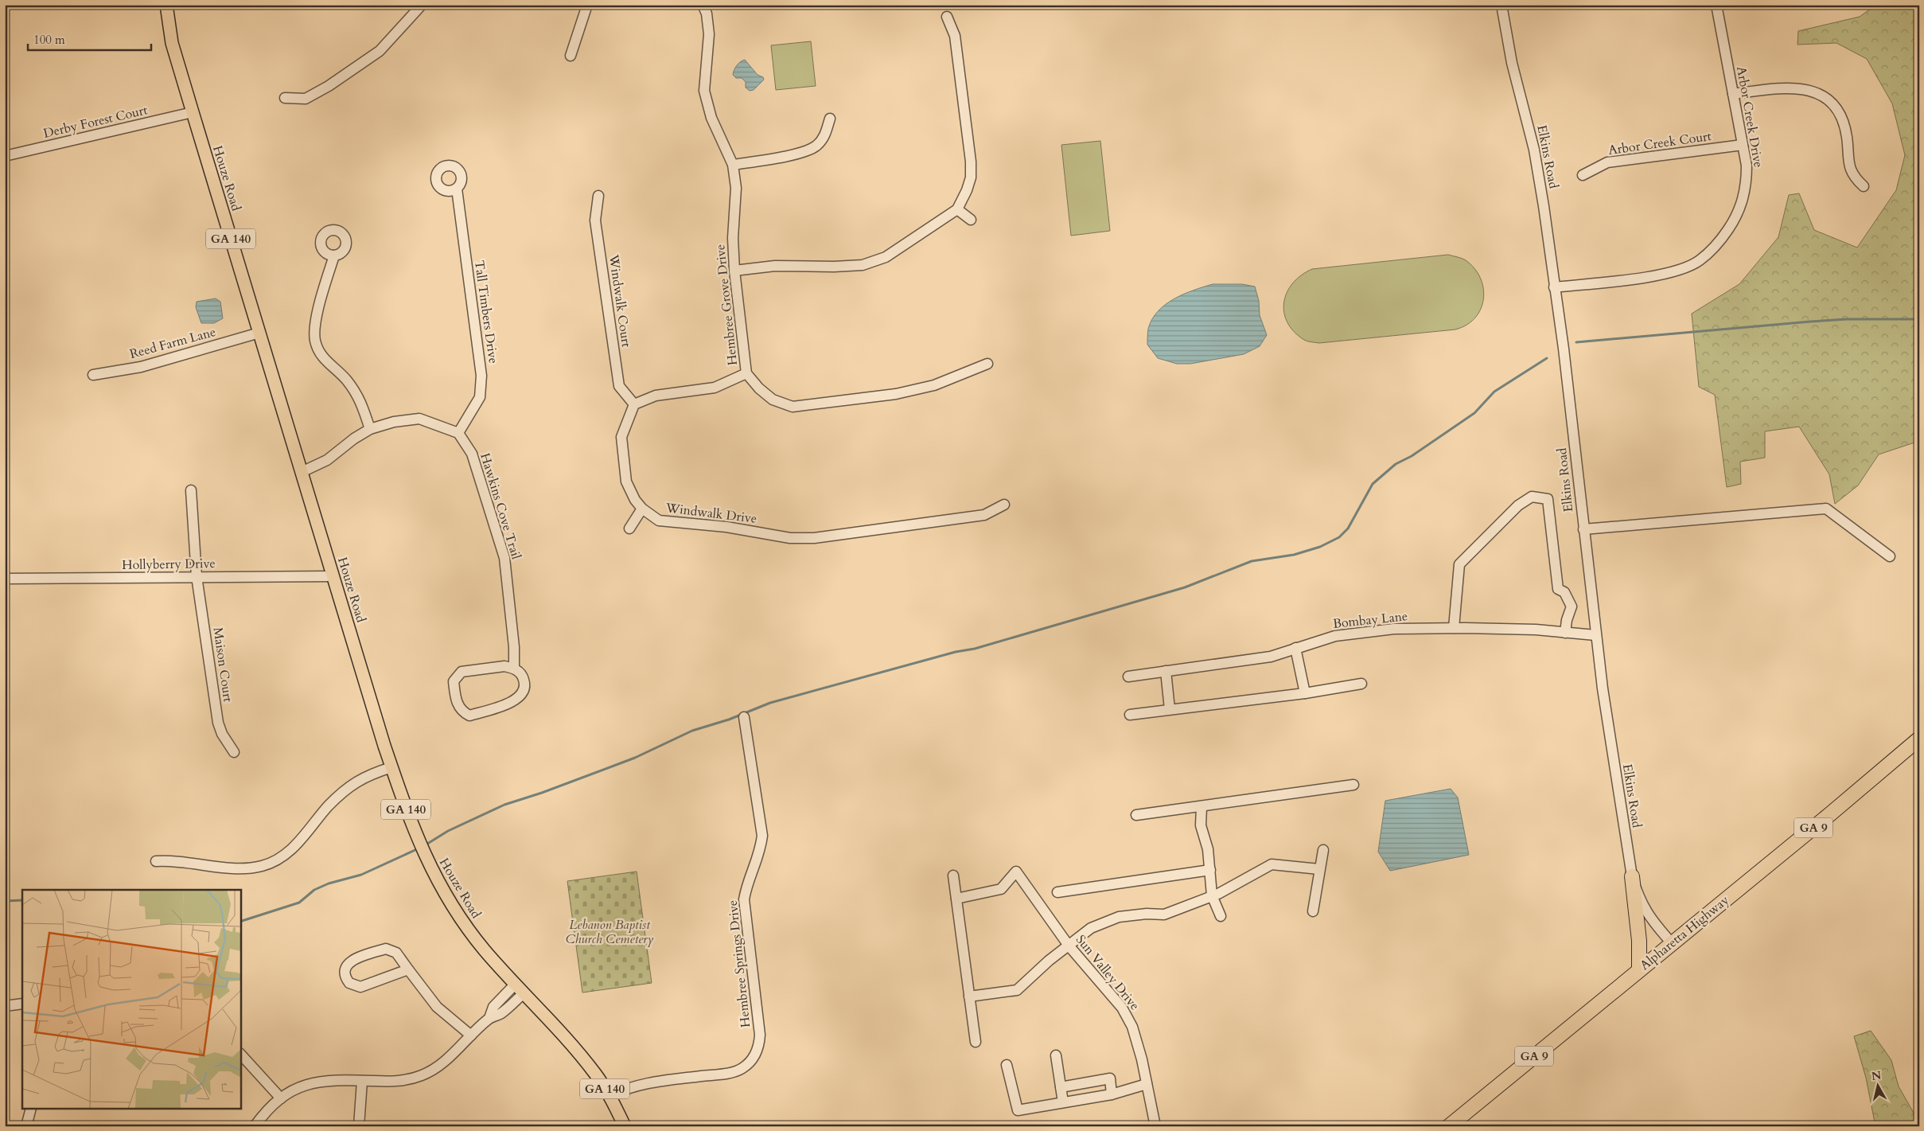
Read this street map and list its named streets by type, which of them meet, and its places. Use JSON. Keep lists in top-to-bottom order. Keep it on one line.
{"streets":{"highway":["GA 9","Alpharetta Highway"],"main road":["Houze Road","GA 140"],"street":["Arbor Creek Drive","Derby Forest Court","Arbor Creek Court","Elkins Road","Windwalk Court","Hembree Grove Drive","Tall Timbers Drive","Reed Farm Lane","Hawkins Cove Trail","Windwalk Drive","Hollyberry Drive","Bombay Lane","Maison Court","Hembree Springs Drive","Sun Valley Drive"]},"crossings":[["Arbor Creek Drive","Arbor Creek Court"],["Arbor Creek Drive","Elkins Road"],["Derby Forest Court","Houze Road"],["Elkins Road","Bombay Lane"],["Elkins Road","Alpharetta Highway"],["Houze Road","Reed Farm Lane"],["Houze Road","Hollyberry Drive"],["Houze Road","Hembree Springs Drive"],["Windwalk Court","Windwalk Drive"],["Tall Timbers Drive","Hawkins Cove Trail"],["Hollyberry Drive","Maison Court"]],"parks":["Lebanon Baptist Church Cemetery"],"scale_bar":"100 m","north":"top"}
